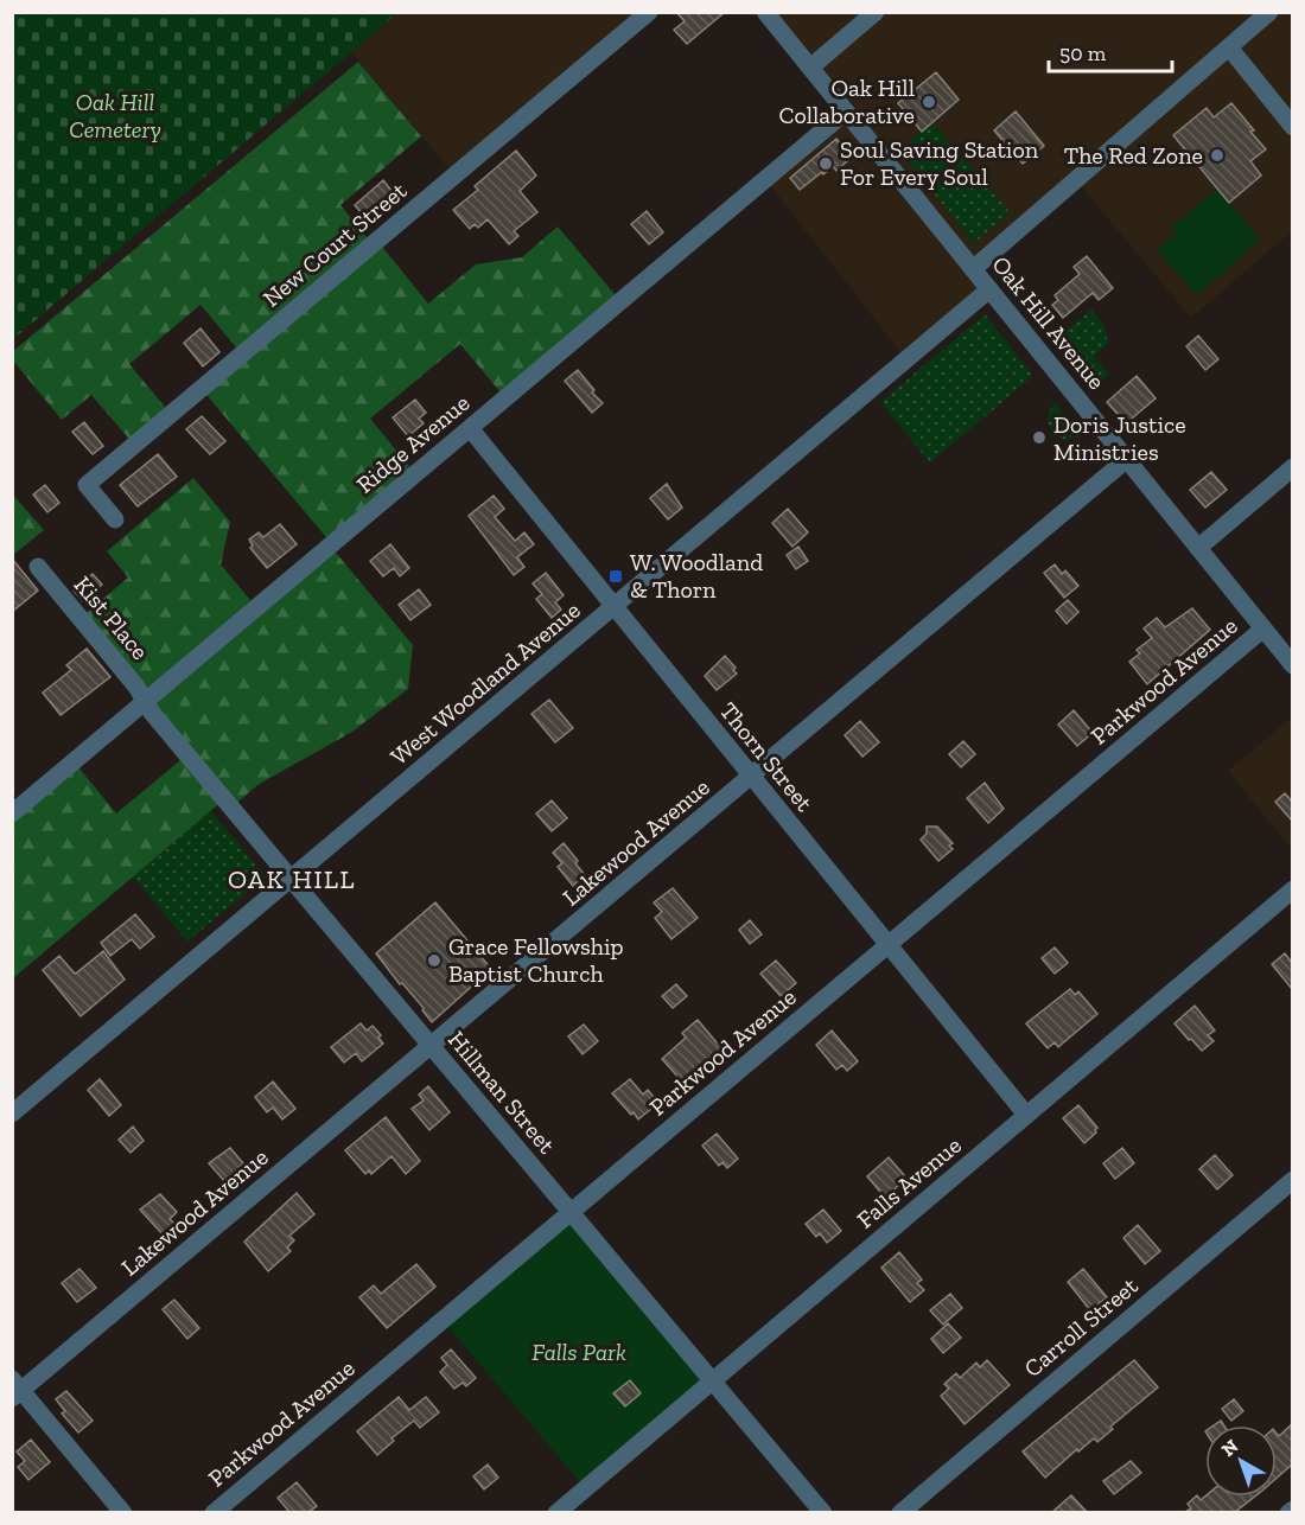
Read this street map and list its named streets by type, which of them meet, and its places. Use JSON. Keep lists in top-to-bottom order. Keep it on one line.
{"streets":{"street":["New Court Street","Oak Hill Avenue","Ridge Avenue","Kist Place","Parkwood Avenue","West Woodland Avenue","Thorn Street","Lakewood Avenue","Hillman Street","Falls Avenue","Carroll Street"]},"crossings":[["Oak Hill Avenue","Ridge Avenue"],["Oak Hill Avenue","Parkwood Avenue"],["Oak Hill Avenue","West Woodland Avenue"],["Oak Hill Avenue","Lakewood Avenue"],["Ridge Avenue","Kist Place"],["Ridge Avenue","Thorn Street"],["Ridge Avenue","Hillman Street"],["Kist Place","Hillman Street"],["Parkwood Avenue","Thorn Street"],["Parkwood Avenue","Hillman Street"],["West Woodland Avenue","Thorn Street"],["West Woodland Avenue","Hillman Street"],["Thorn Street","Lakewood Avenue"],["Thorn Street","Falls Avenue"],["Lakewood Avenue","Hillman Street"],["Hillman Street","Falls Avenue"]],"districts":["OAK HILL"],"parks":["Oak Hill Cemetery","Falls Park"],"places":{"other":["Oak Hill Collaborative","The Red Zone","Soul Saving Station For Every Soul","Doris Justice Ministries","Grace Fellowship Baptist Church"],"transit":["W. Woodland & Thorn"]},"scale_bar":"50 m","north":"top left"}
